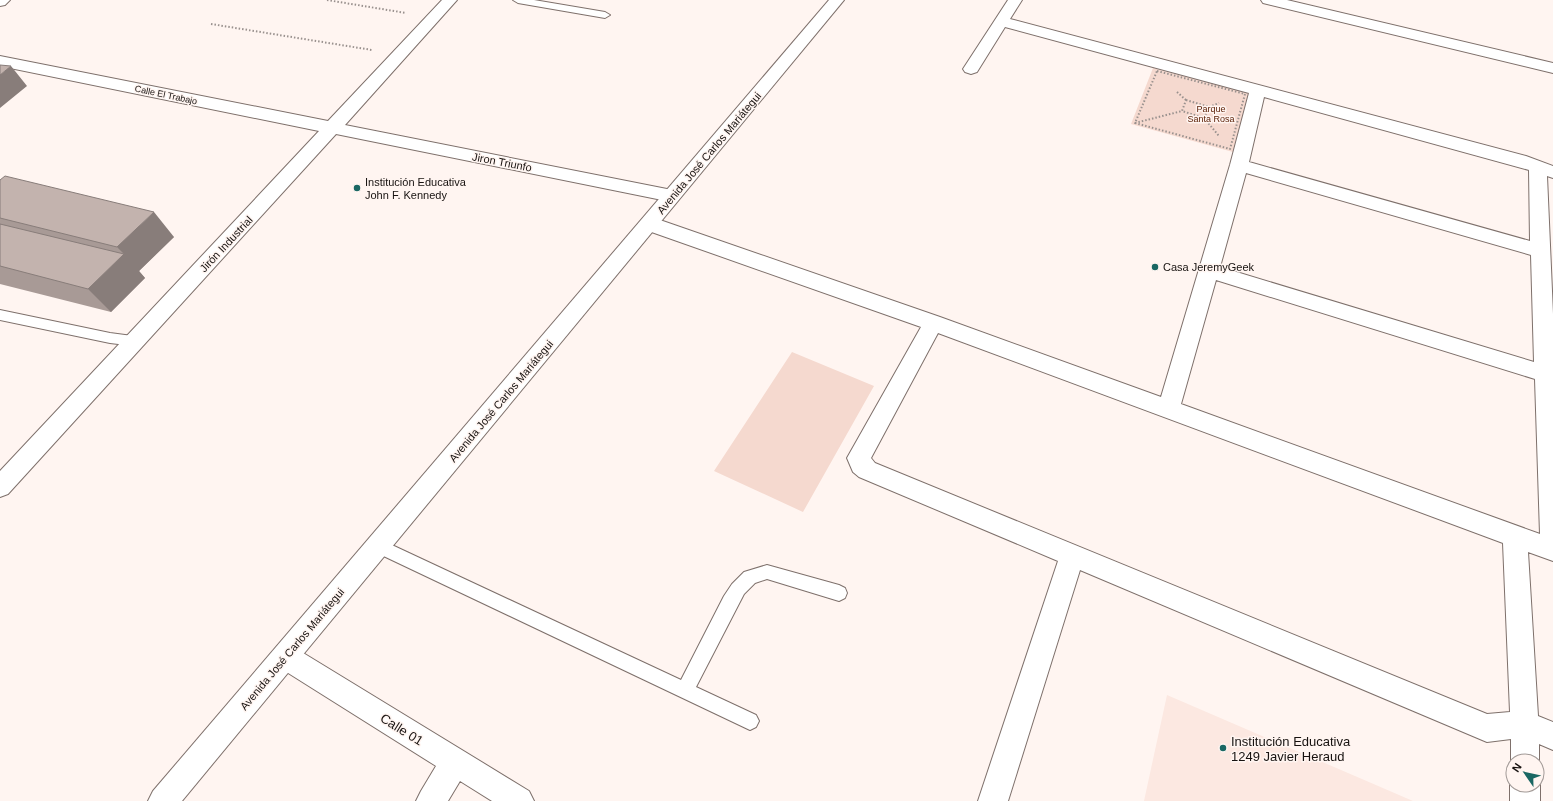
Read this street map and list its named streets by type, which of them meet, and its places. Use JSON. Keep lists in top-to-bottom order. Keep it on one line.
{"streets":{"street":["Calle El Trabajo","Avenida José Carlos Mariátegui","Jiron Triunfo","Jirón Industrial","Calle 01"]},"crossings":[["Calle El Trabajo","Jiron Triunfo"],["Calle El Trabajo","Jirón Industrial"],["Avenida José Carlos Mariátegui","Jiron Triunfo"],["Avenida José Carlos Mariátegui","Calle 01"],["Jiron Triunfo","Jirón Industrial"]],"parks":["Parque Santa Rosa"],"places":["Institución Educativa John F. Kennedy","Casa JeremyGeek","Institución Educativa 1249 Javier Heraud"],"north":"top left"}
